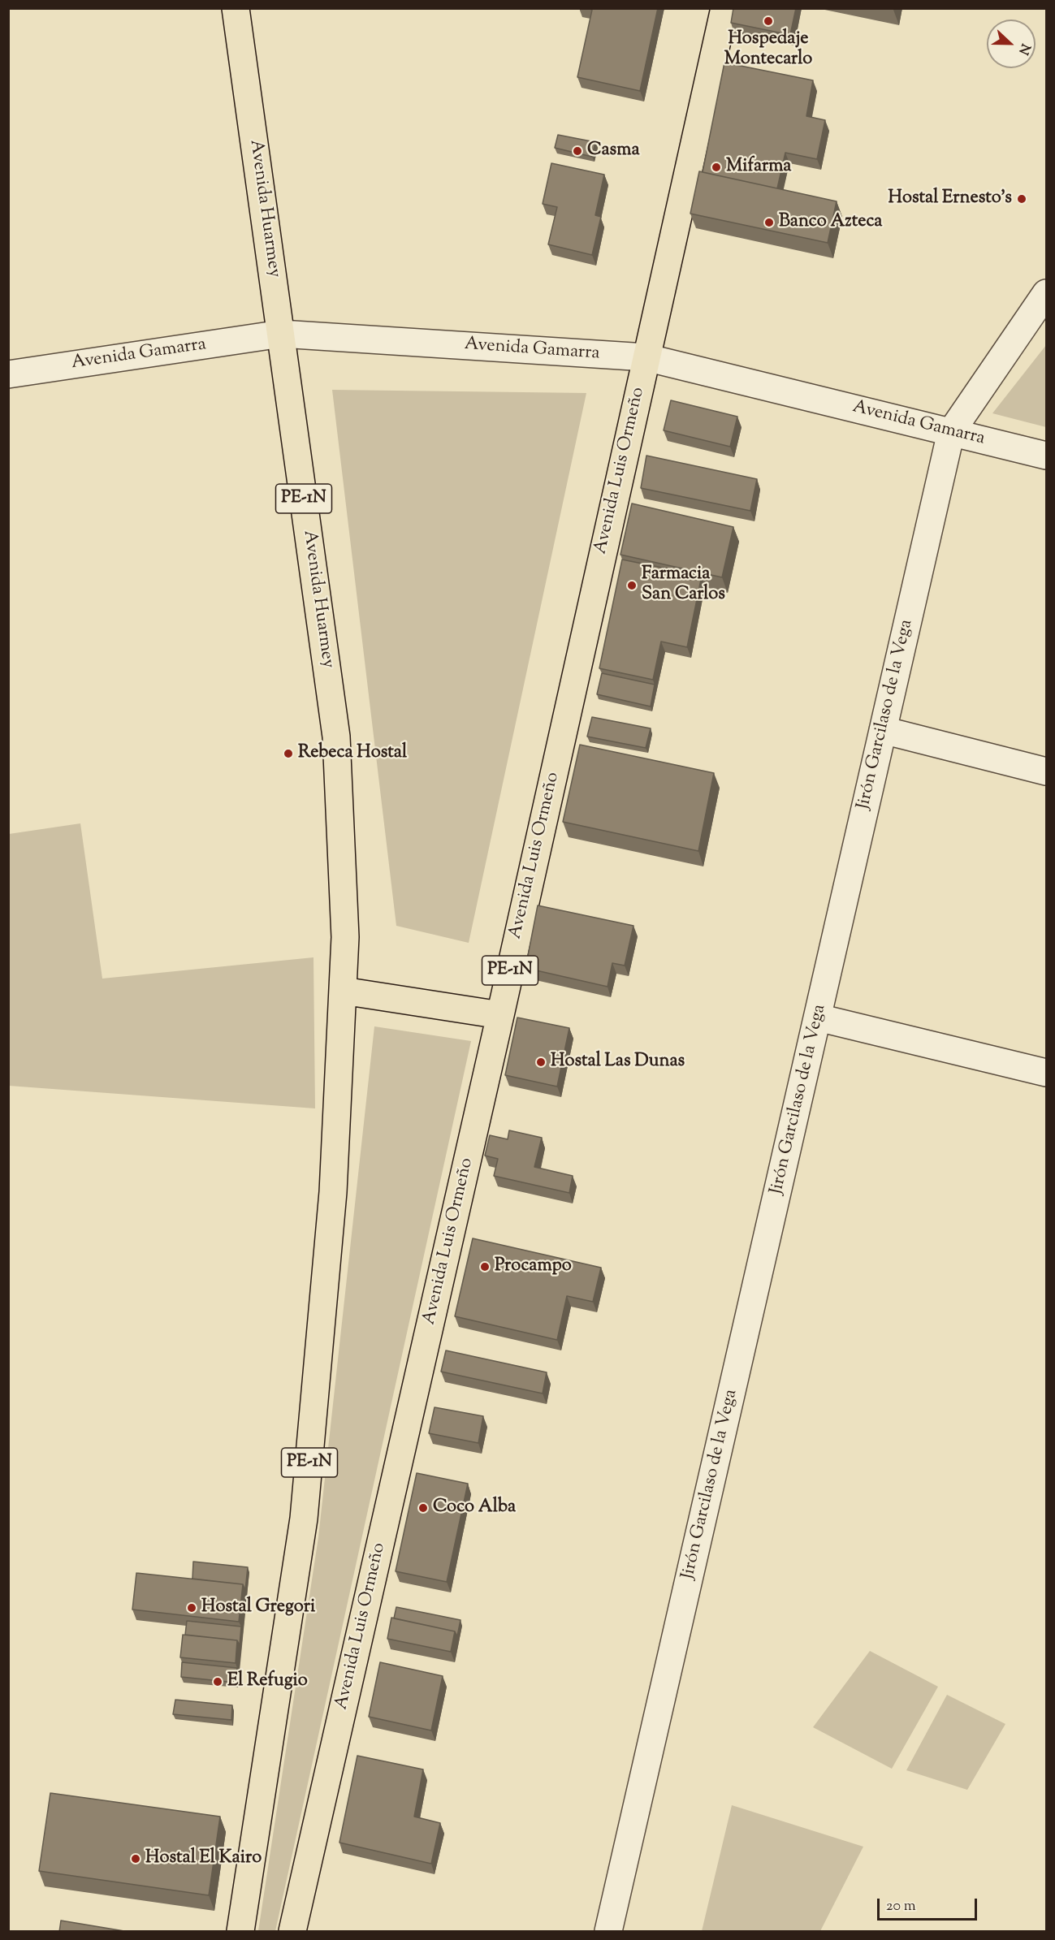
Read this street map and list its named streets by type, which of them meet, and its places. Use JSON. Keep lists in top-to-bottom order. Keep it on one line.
{"streets":{"highway":["Avenida Huarmey","Avenida Luis Ormeño","PE-1N"],"street":["Avenida Gamarra","Jirón Garcilaso de la Vega"]},"crossings":[["Avenida Huarmey","Avenida Gamarra"],["Avenida Huarmey","PE-1N"],["Avenida Gamarra","Avenida Luis Ormeño"],["Avenida Gamarra","Jirón Garcilaso de la Vega"]],"places":["Hospedaje Montecarlo","Casma","Mifarma","Hostal Ernesto's","Banco Azteca","Farmacia San Carlos","Rebeca Hostal","Hostal Las Dunas","Procampo","Coco Alba","Hostal Gregori","El Refugio","Hostal El Kairo"],"scale_bar":"20 m","north":"right"}
